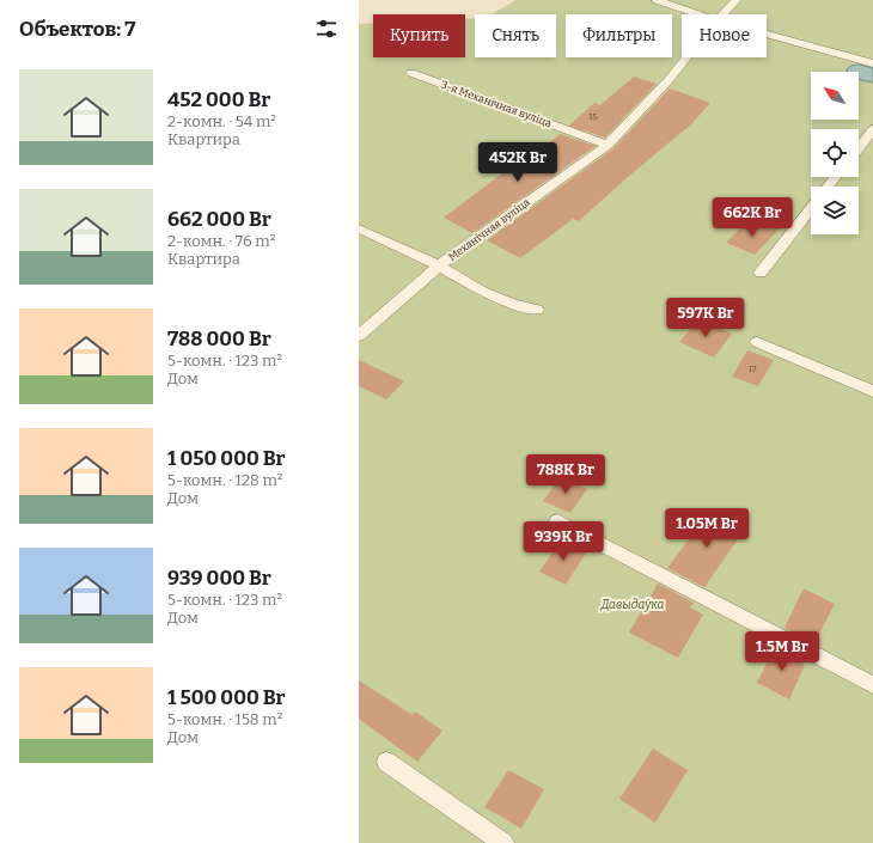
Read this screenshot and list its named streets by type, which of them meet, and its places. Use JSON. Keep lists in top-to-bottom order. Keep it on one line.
{"streets":{"lane":["3-я Механічная вуліца","Механічная вуліца"]},"crossings":[["3-я Механічная вуліца","Механічная вуліца"]],"parks":["Давыдаўка"],"house_numbers":["15","17"],"north":"top left","page":{"heading":"Объектов: 7","chip":["Купить","Снять","Фильтры","Новое"],"list":[{"name":"452 000 Br","note":"2-комн. · 54 m² · Квартира"},{"name":"662 000 Br","note":"2-комн. · 76 m² · Квартира"},{"name":"788 000 Br","note":"5-комн. · 123 m² · Дом"},{"name":"1 050 000 Br","note":"5-комн. · 128 m² · Дом"},{"name":"939 000 Br","note":"5-комн. · 123 m² · Дом"},{"name":"1 500 000 Br","note":"5-комн. · 158 m² · Дом"}],"price":["452K Br","662K Br","597K Br","788K Br","1.05M Br","939K Br","1.5M Br"]}}
